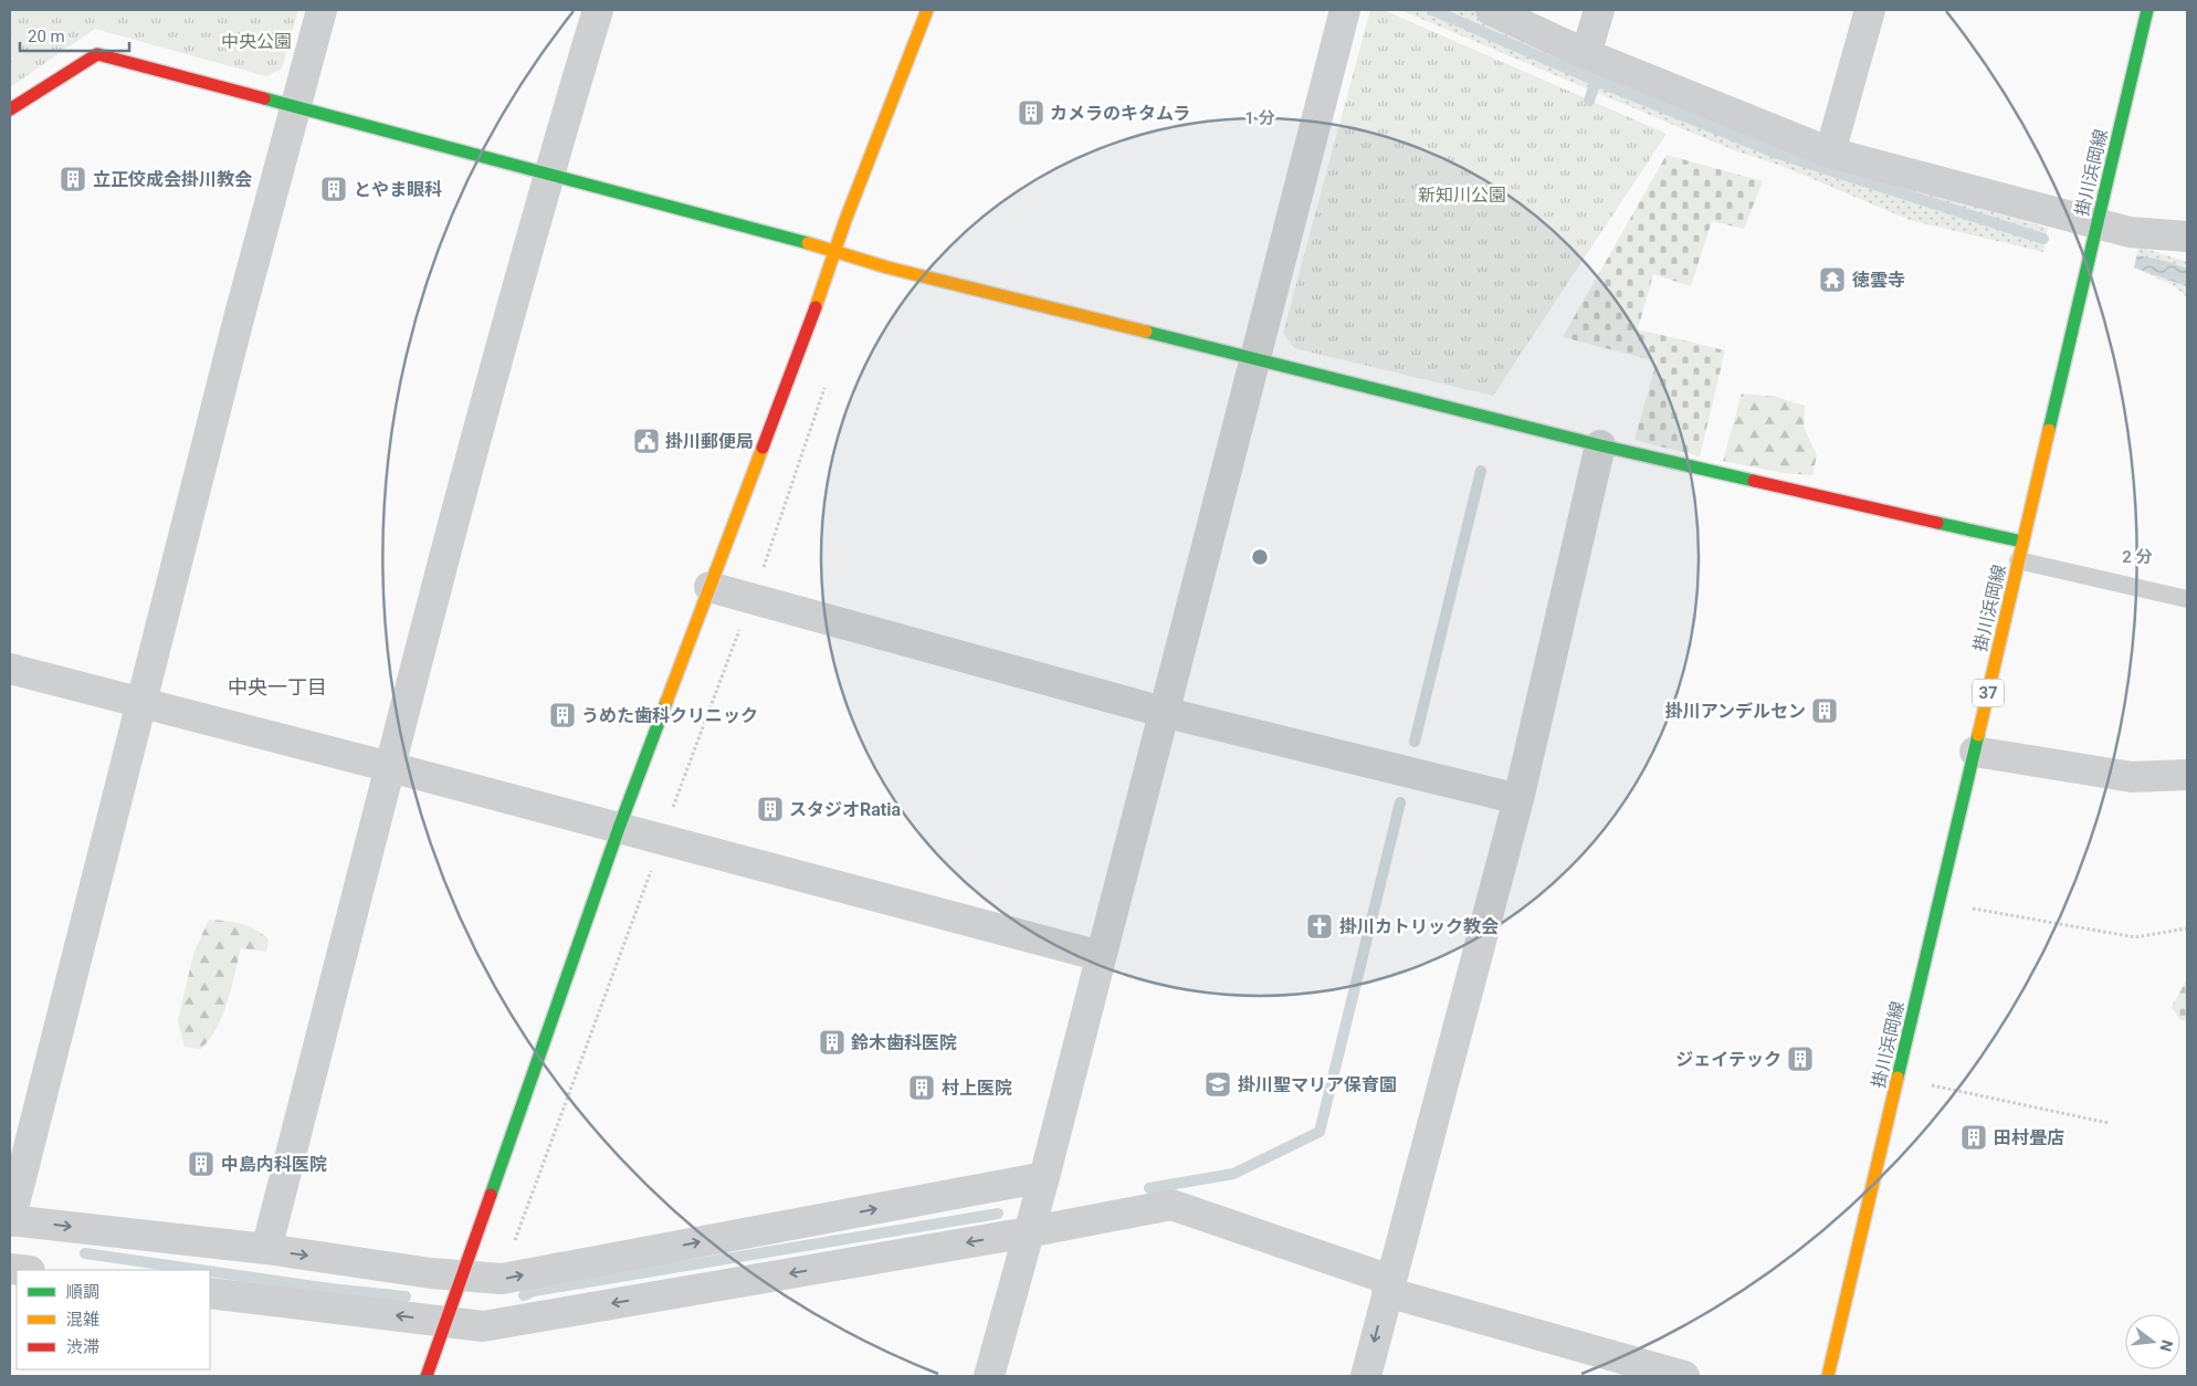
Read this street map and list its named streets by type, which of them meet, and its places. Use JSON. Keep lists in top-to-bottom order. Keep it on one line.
{"streets":{"street":["掛川浜岡線","37"]},"districts":["中央一丁目"],"parks":["中央公園","新知川公園"],"places":{"building":["カメラのキタムラ","立正佼成会掛川教会","とやま眼科","掛川アンデルセン","うめた歯科クリニック","スタジオRatia","鈴木歯科医院","ジェイテック","村上医院","田村畳店","中島内科医院"],"temple":["徳雲寺"],"public building":["掛川郵便局"],"church":["掛川カトリック教会"],"school or university":["掛川聖マリア保育園"]},"legend":["順調","混雑","渋滞"],"scale_bar":"20 m","north":"right","rings":["1 分","2 分"]}
